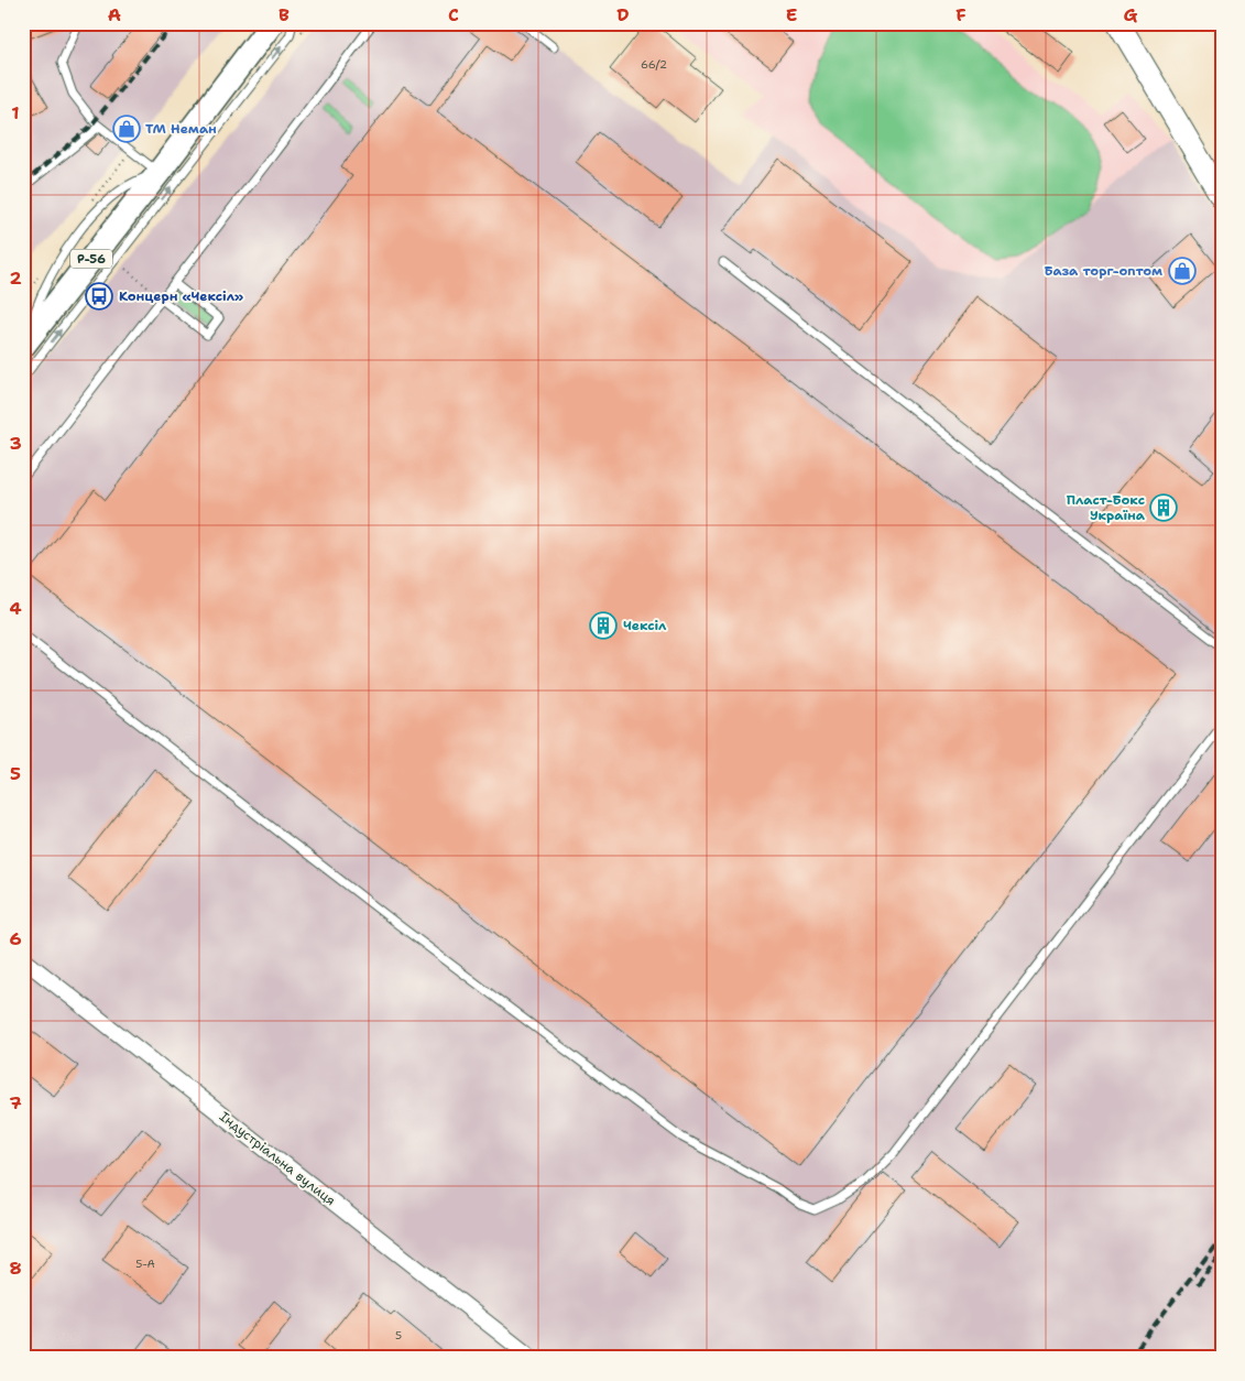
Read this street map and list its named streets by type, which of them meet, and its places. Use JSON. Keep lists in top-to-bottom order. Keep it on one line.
{"streets":{"main road":["Р-56"],"street":["Індустріальна вулиця"]},"places":{"shop":["ТМ Неман","База торг-оптом"],"bus stop":["Концерн «Чексіл»"],"building":["Пласт-Бокс Україна","Чексіл"]},"house_numbers":["66/2","5-А","5"],"grid":{"columns":["A","B","C","D","E","F","G"],"rows":["1","2","3","4","5","6","7","8"]}}
